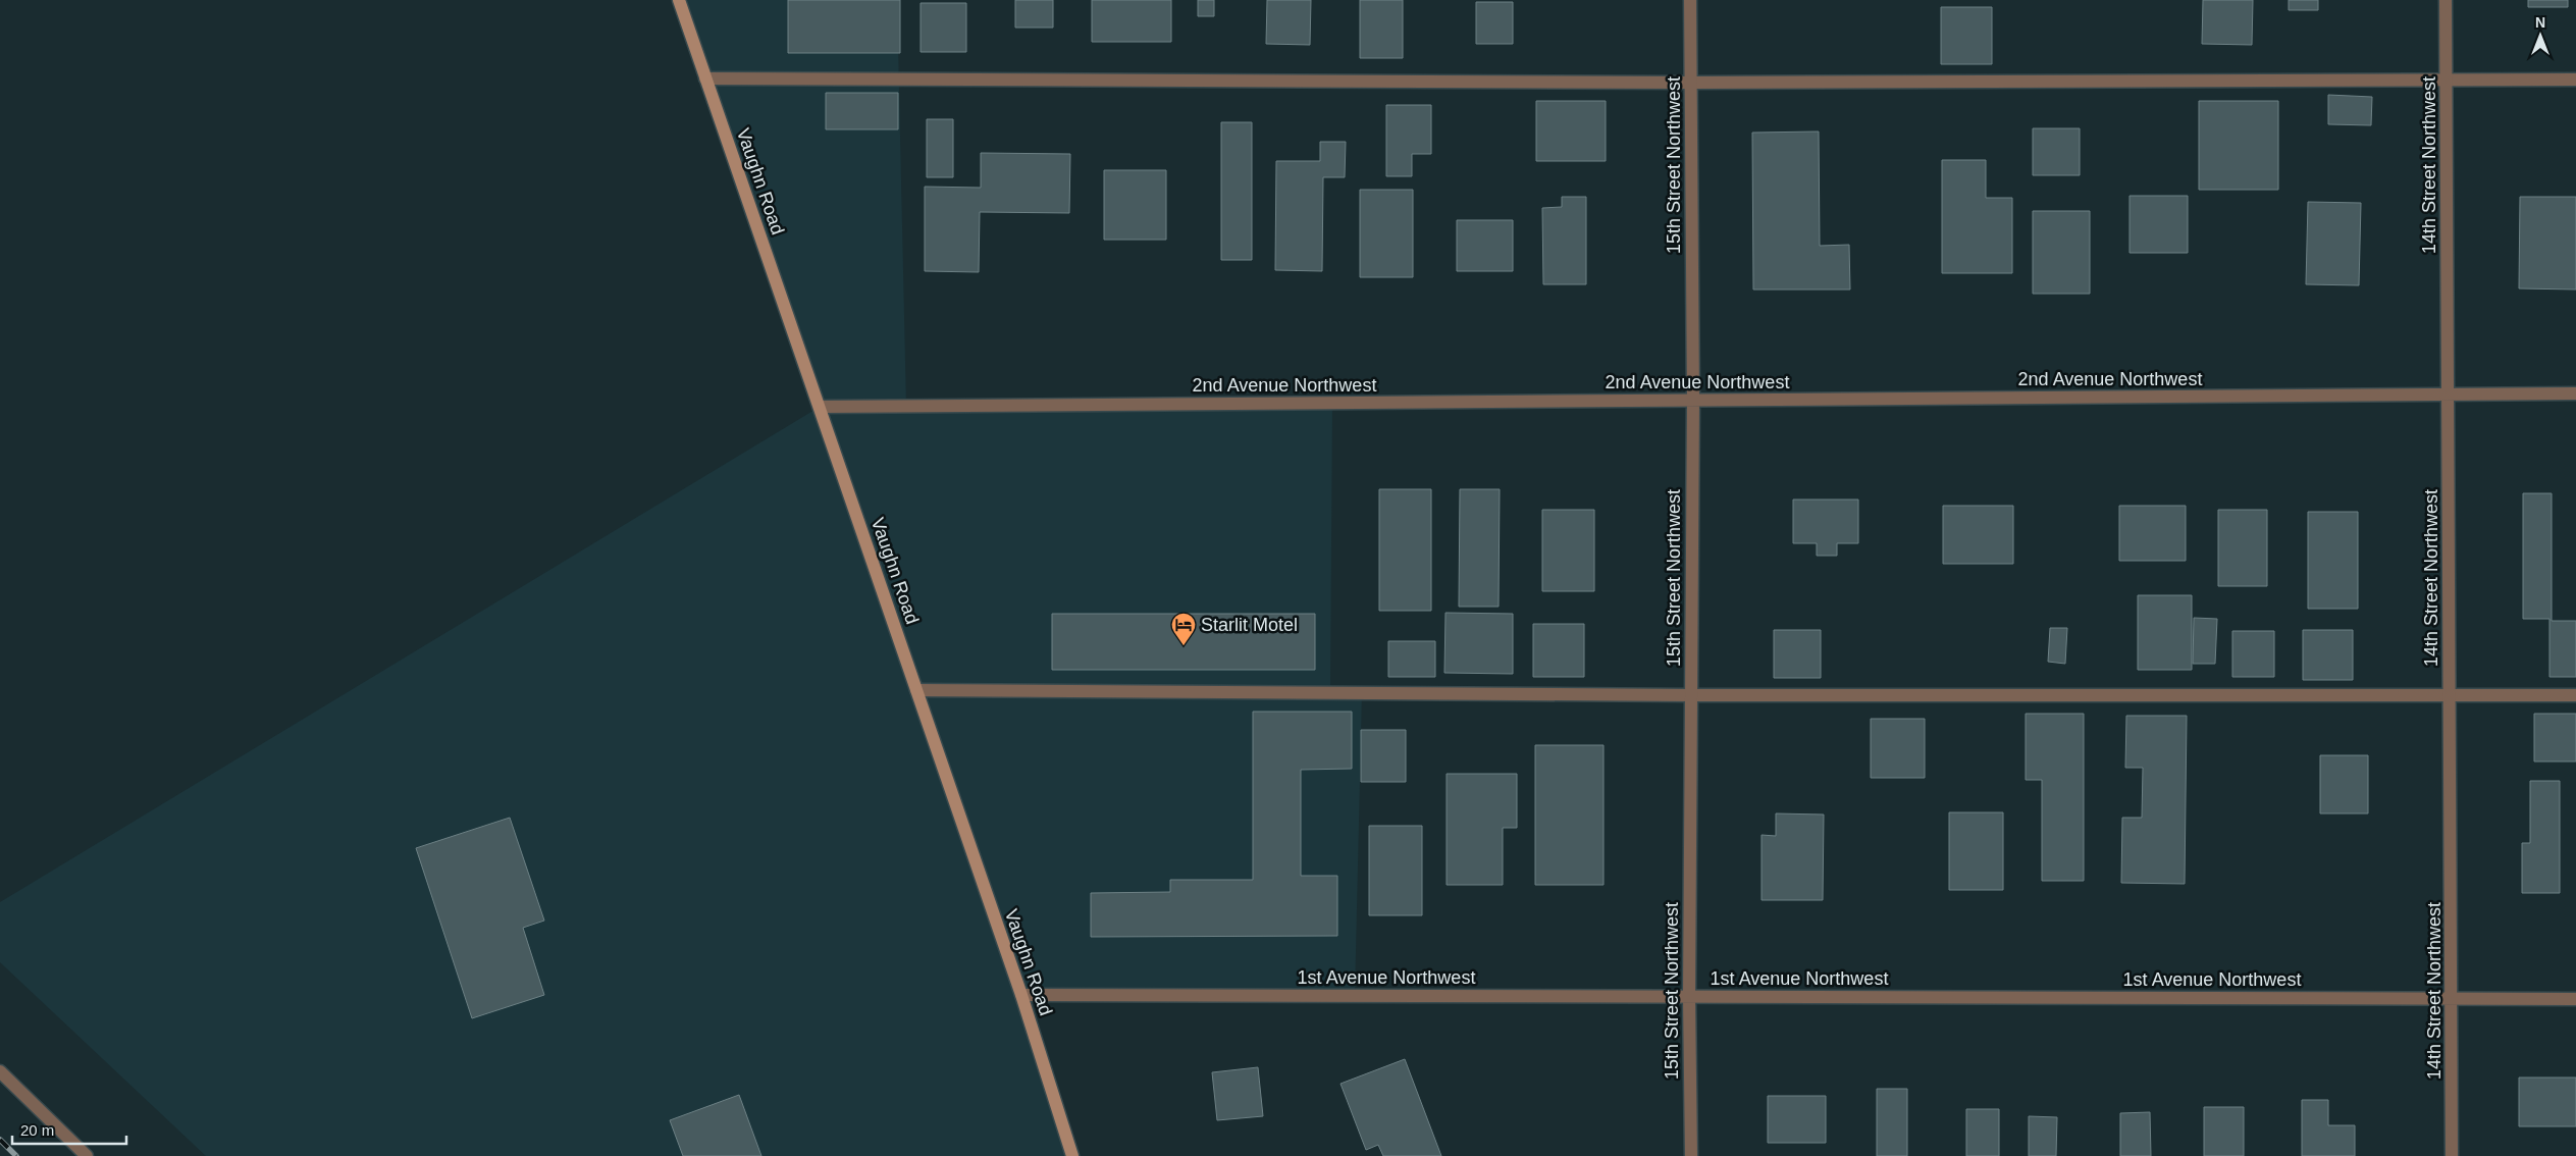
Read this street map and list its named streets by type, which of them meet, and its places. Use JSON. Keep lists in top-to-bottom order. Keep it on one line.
{"streets":{"main road":["Vaughn Road"],"street":["15th Street Northwest","14th Street Northwest","2nd Avenue Northwest","1st Avenue Northwest"]},"crossings":[["15th Street Northwest","2nd Avenue Northwest"],["15th Street Northwest","1st Avenue Northwest"],["14th Street Northwest","2nd Avenue Northwest"],["14th Street Northwest","1st Avenue Northwest"],["Vaughn Road","2nd Avenue Northwest"],["Vaughn Road","1st Avenue Northwest"]],"places":{"hotel":["Starlit Motel"]},"scale_bar":"20 m","north":"top"}
